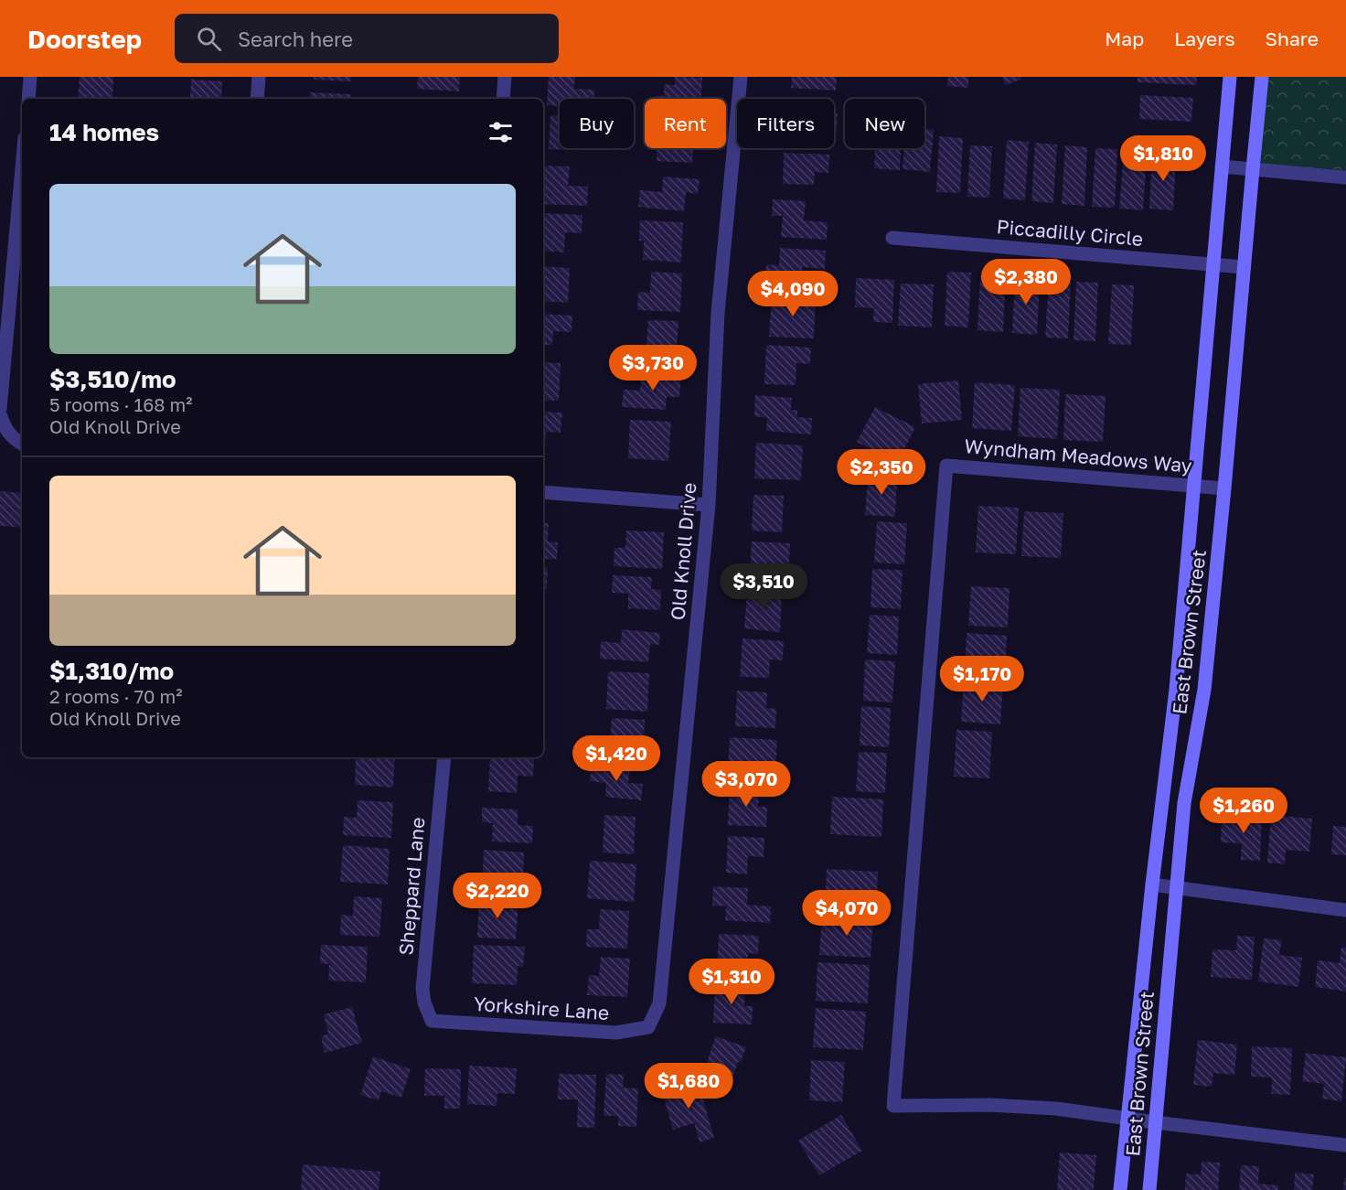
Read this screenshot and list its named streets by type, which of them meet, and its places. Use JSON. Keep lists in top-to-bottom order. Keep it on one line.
{"streets":{"main road":["East Brown Street"],"street":["Piccadilly Circle","Wyndham Meadows Way","Old Knoll Drive","Sheppard Lane","Yorkshire Lane"]},"crossings":[["Piccadilly Circle","East Brown Street"],["Wyndham Meadows Way","East Brown Street"],["Old Knoll Drive","Yorkshire Lane"],["Sheppard Lane","Yorkshire Lane"]],"page":{"header":"Doorstep","search":"Search here","nav":["Map","Layers","Share"],"chip":["Buy","Rent","Filters","New"],"heading":"14 homes","price":["$1,810","$2,380","$4,090","$3,730","$2,350","$3,510","$1,170","$1,420","$3,070","$1,260","$2,220","$4,070","$1,310","$1,680"],"list":[{"name":"$3,510/mo","note":"5 rooms · 168 m² · Old Knoll Drive"},{"name":"$1,310/mo","note":"2 rooms · 70 m² · Old Knoll Drive"}]}}
